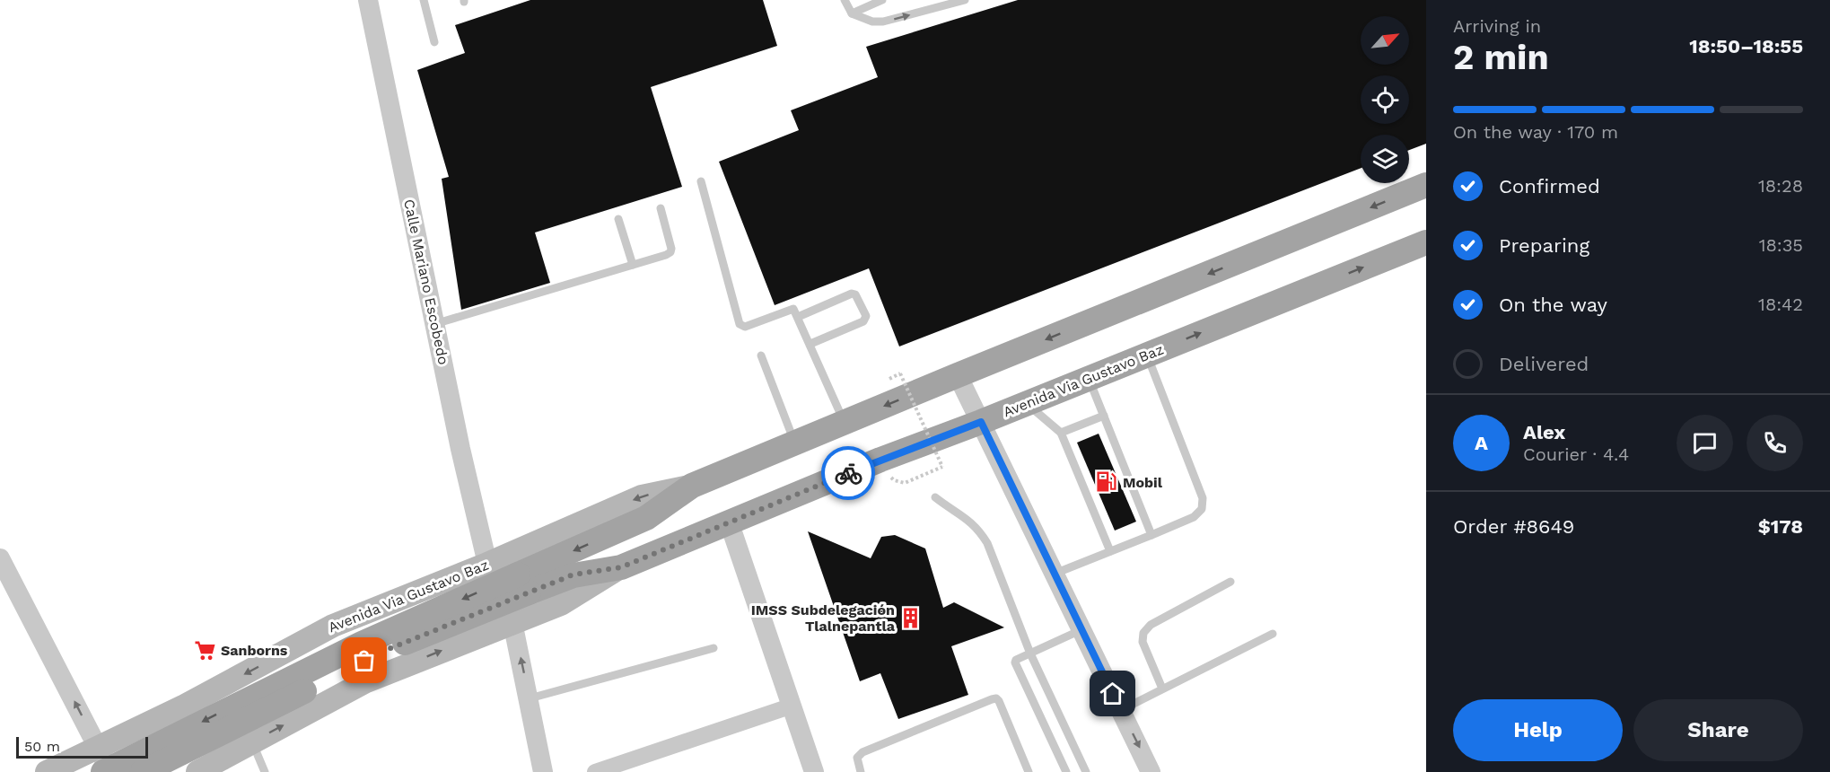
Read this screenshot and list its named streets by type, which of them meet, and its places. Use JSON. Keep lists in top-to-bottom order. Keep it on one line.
{"streets":{"main road":["Avenida Via Gustavo Baz"],"street":["Calle Mariano Escobedo"]},"crossings":[["Calle Mariano Escobedo","Avenida Via Gustavo Baz"]],"places":{"fuel station":["Mobil"],"building":["IMSS Subdelegación Tlalnepantla"],"supermarket":["Sanborns"]},"scale_bar":"50 m","north":"top right","page":{"heading":["2 min","Arriving in","18:50–18:55"],"panel":["Alex","Courier · 4.4","Order #8649","$178"],"bar":"On the way · 170 m","list":[["Confirmed","18:28"],["Preparing","18:35"],["On the way","18:42"],"Delivered"],"round":"A","buttons":["Help","Share"],"scale":"50 m"}}
